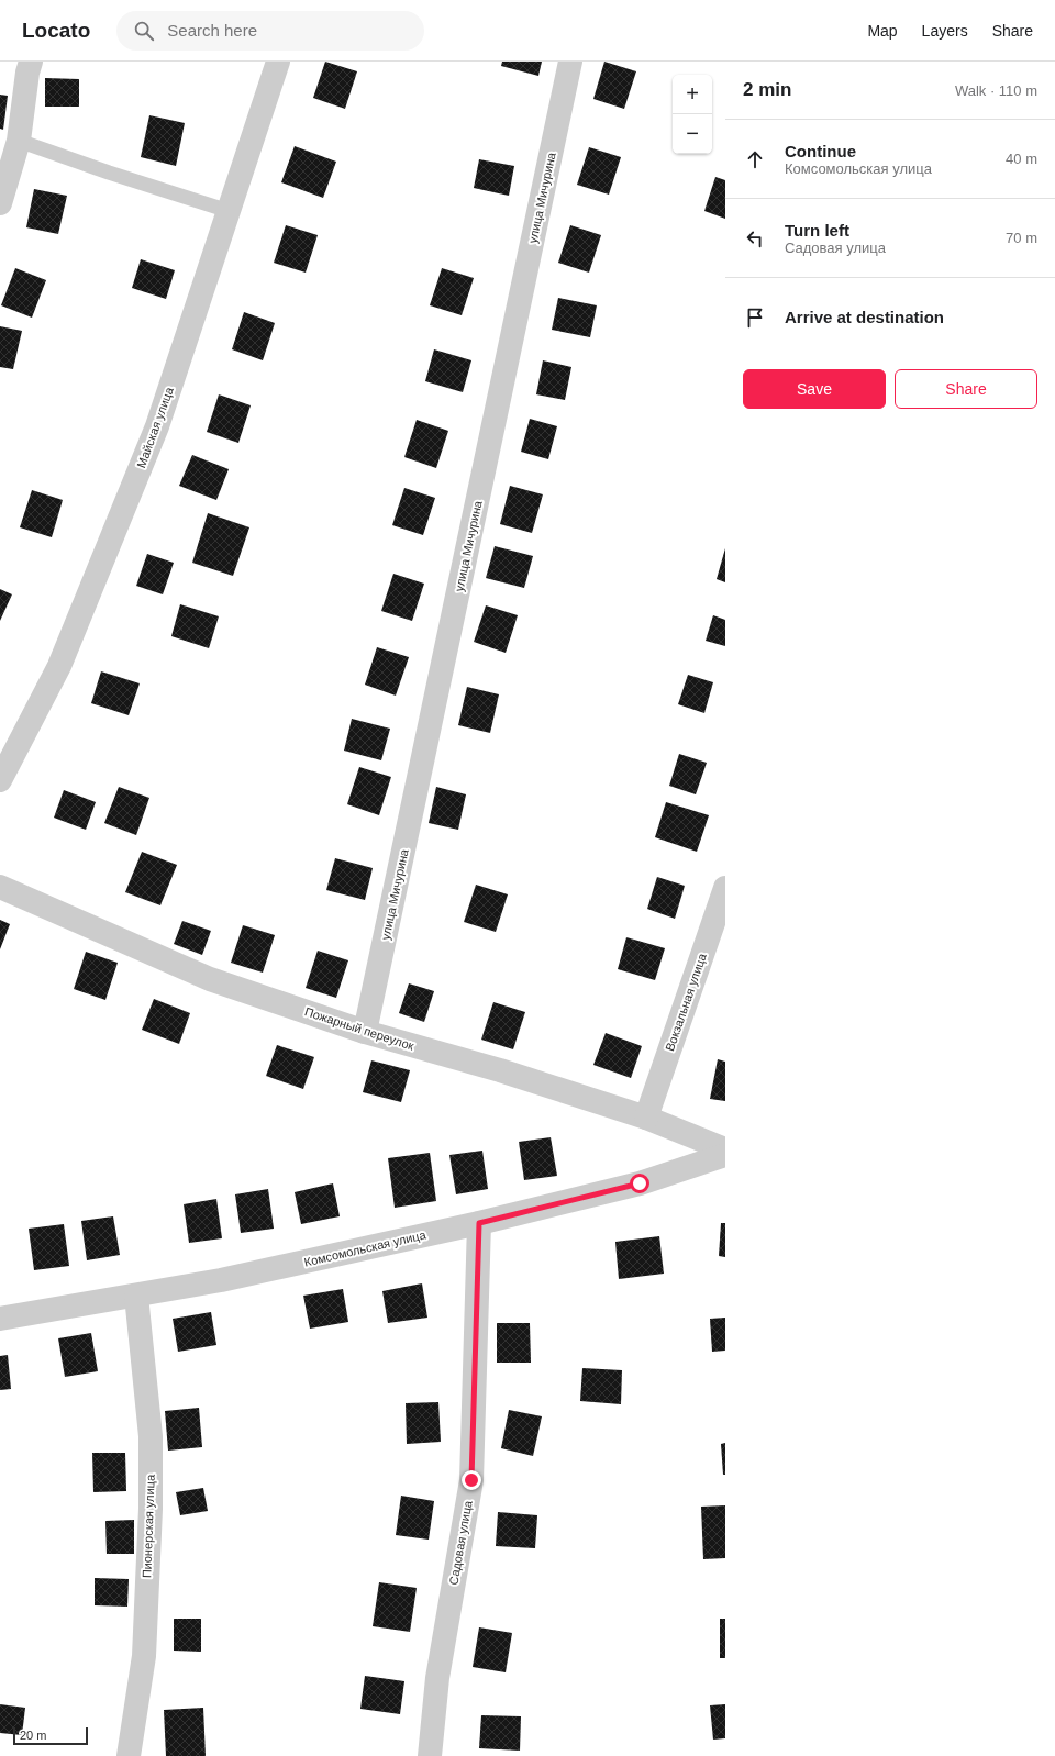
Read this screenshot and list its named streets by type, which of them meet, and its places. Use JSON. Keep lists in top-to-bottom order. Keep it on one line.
{"streets":{"street":["улица Мичурина","Майская улица","Вокзальная улица","Пожарный переулок","Комсомольская улица","Пионерская улица","Садовая улица"]},"crossings":[["улица Мичурина","Пожарный переулок"],["Вокзальная улица","Пожарный переулок"],["Комсомольская улица","Пионерская улица"],["Комсомольская улица","Садовая улица"]],"scale_bar":"20 m","page":{"header":"Locato","search":"Search here","nav":["Map","Layers","Share"],"heading":["2 min","Walk · 110 m"],"map_buttons":["+","−"],"list":[["Continue","Комсомольская улица","40 m"],["Turn left","Садовая улица","70 m"],"Arrive at destination"],"buttons":["Save","Share"],"scale":"20 m"}}
